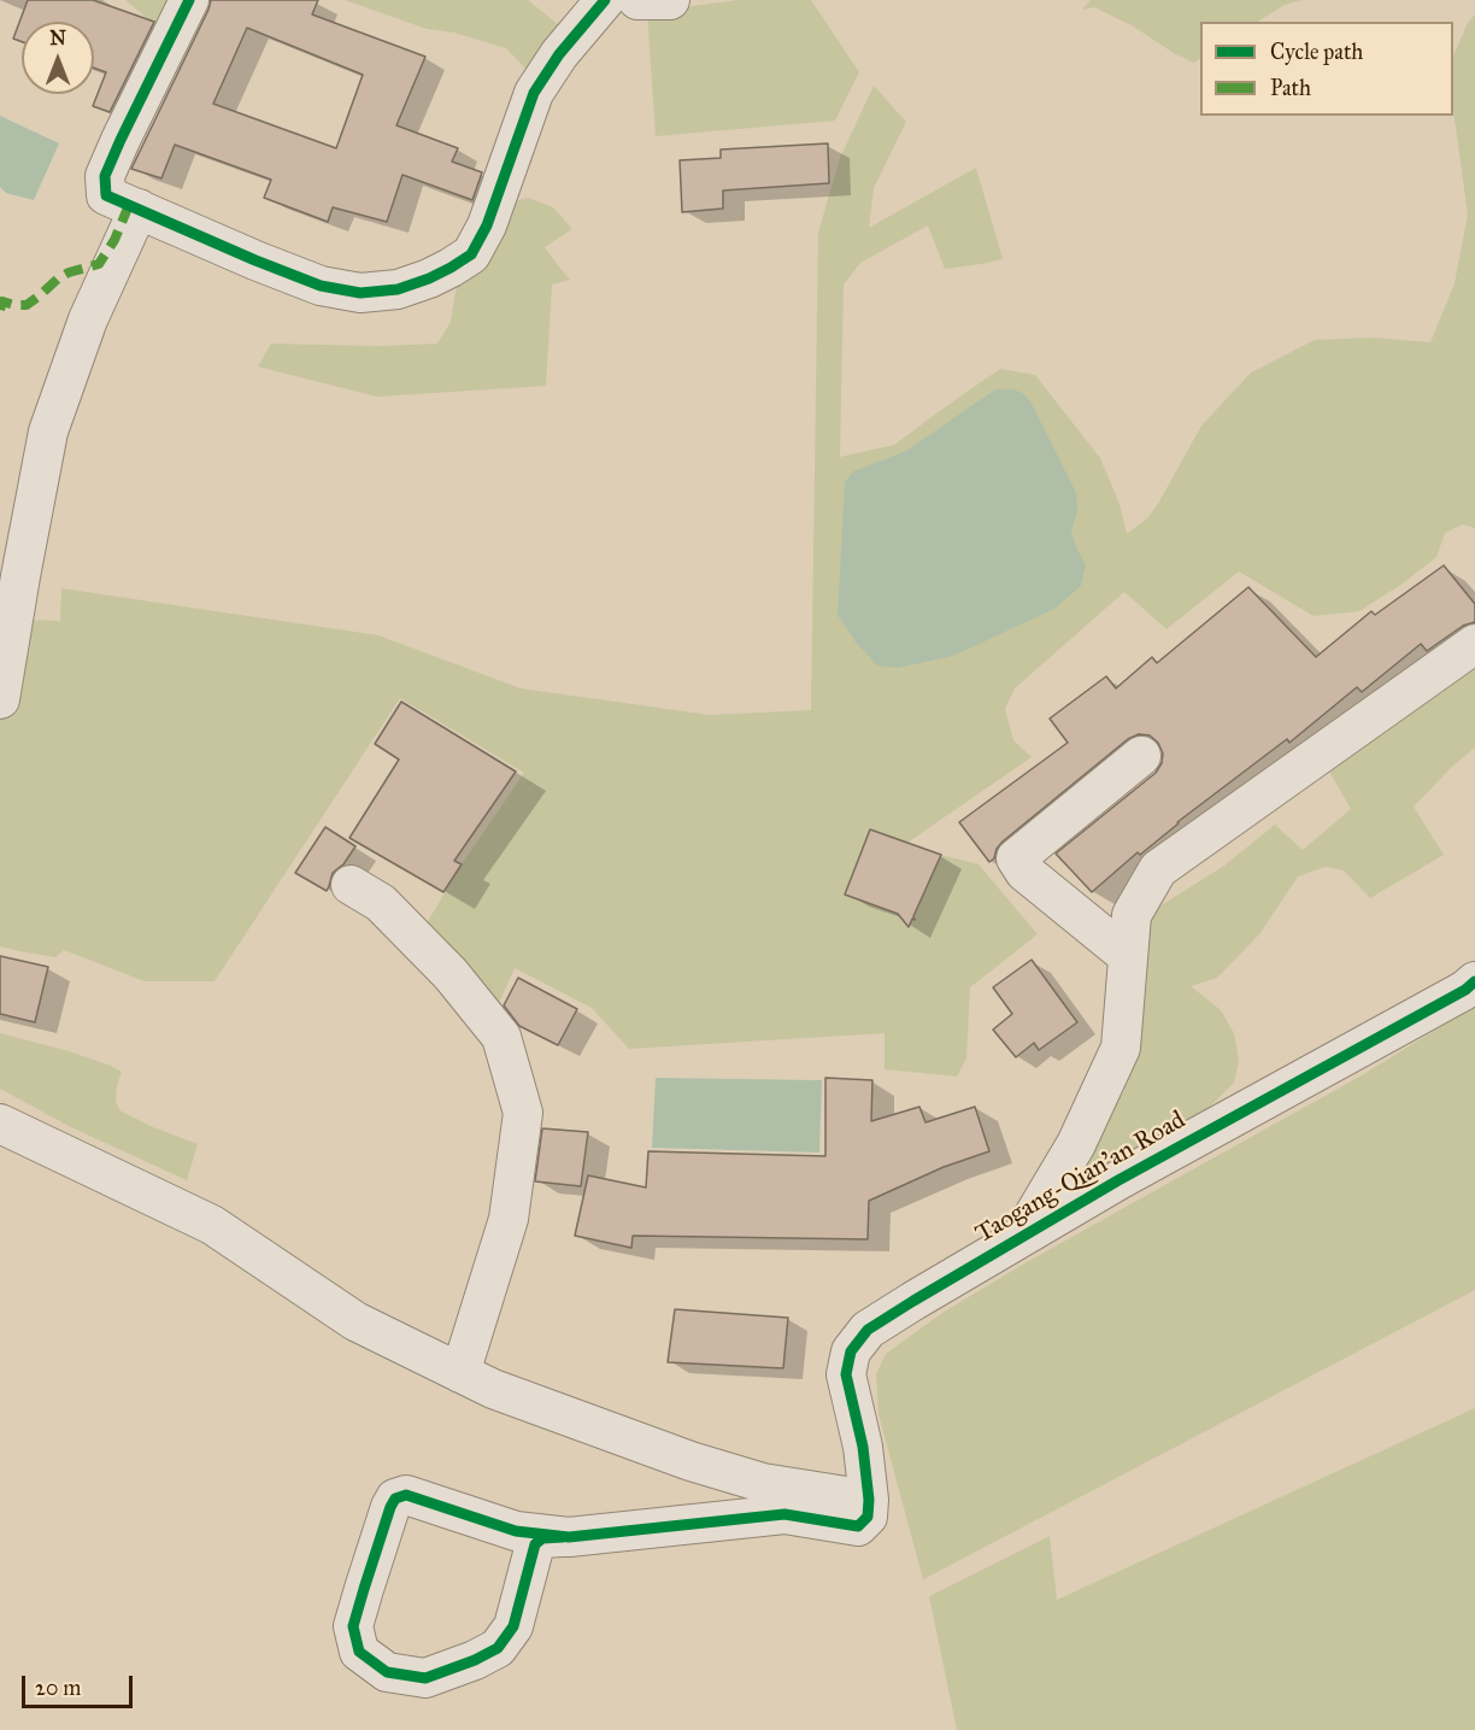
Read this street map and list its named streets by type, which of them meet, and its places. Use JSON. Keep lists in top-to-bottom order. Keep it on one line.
{"streets":{"street":["Taogang-Qian'an Road"]},"legend":["Cycle path","Path"],"scale_bar":"20 m","north":"top"}
